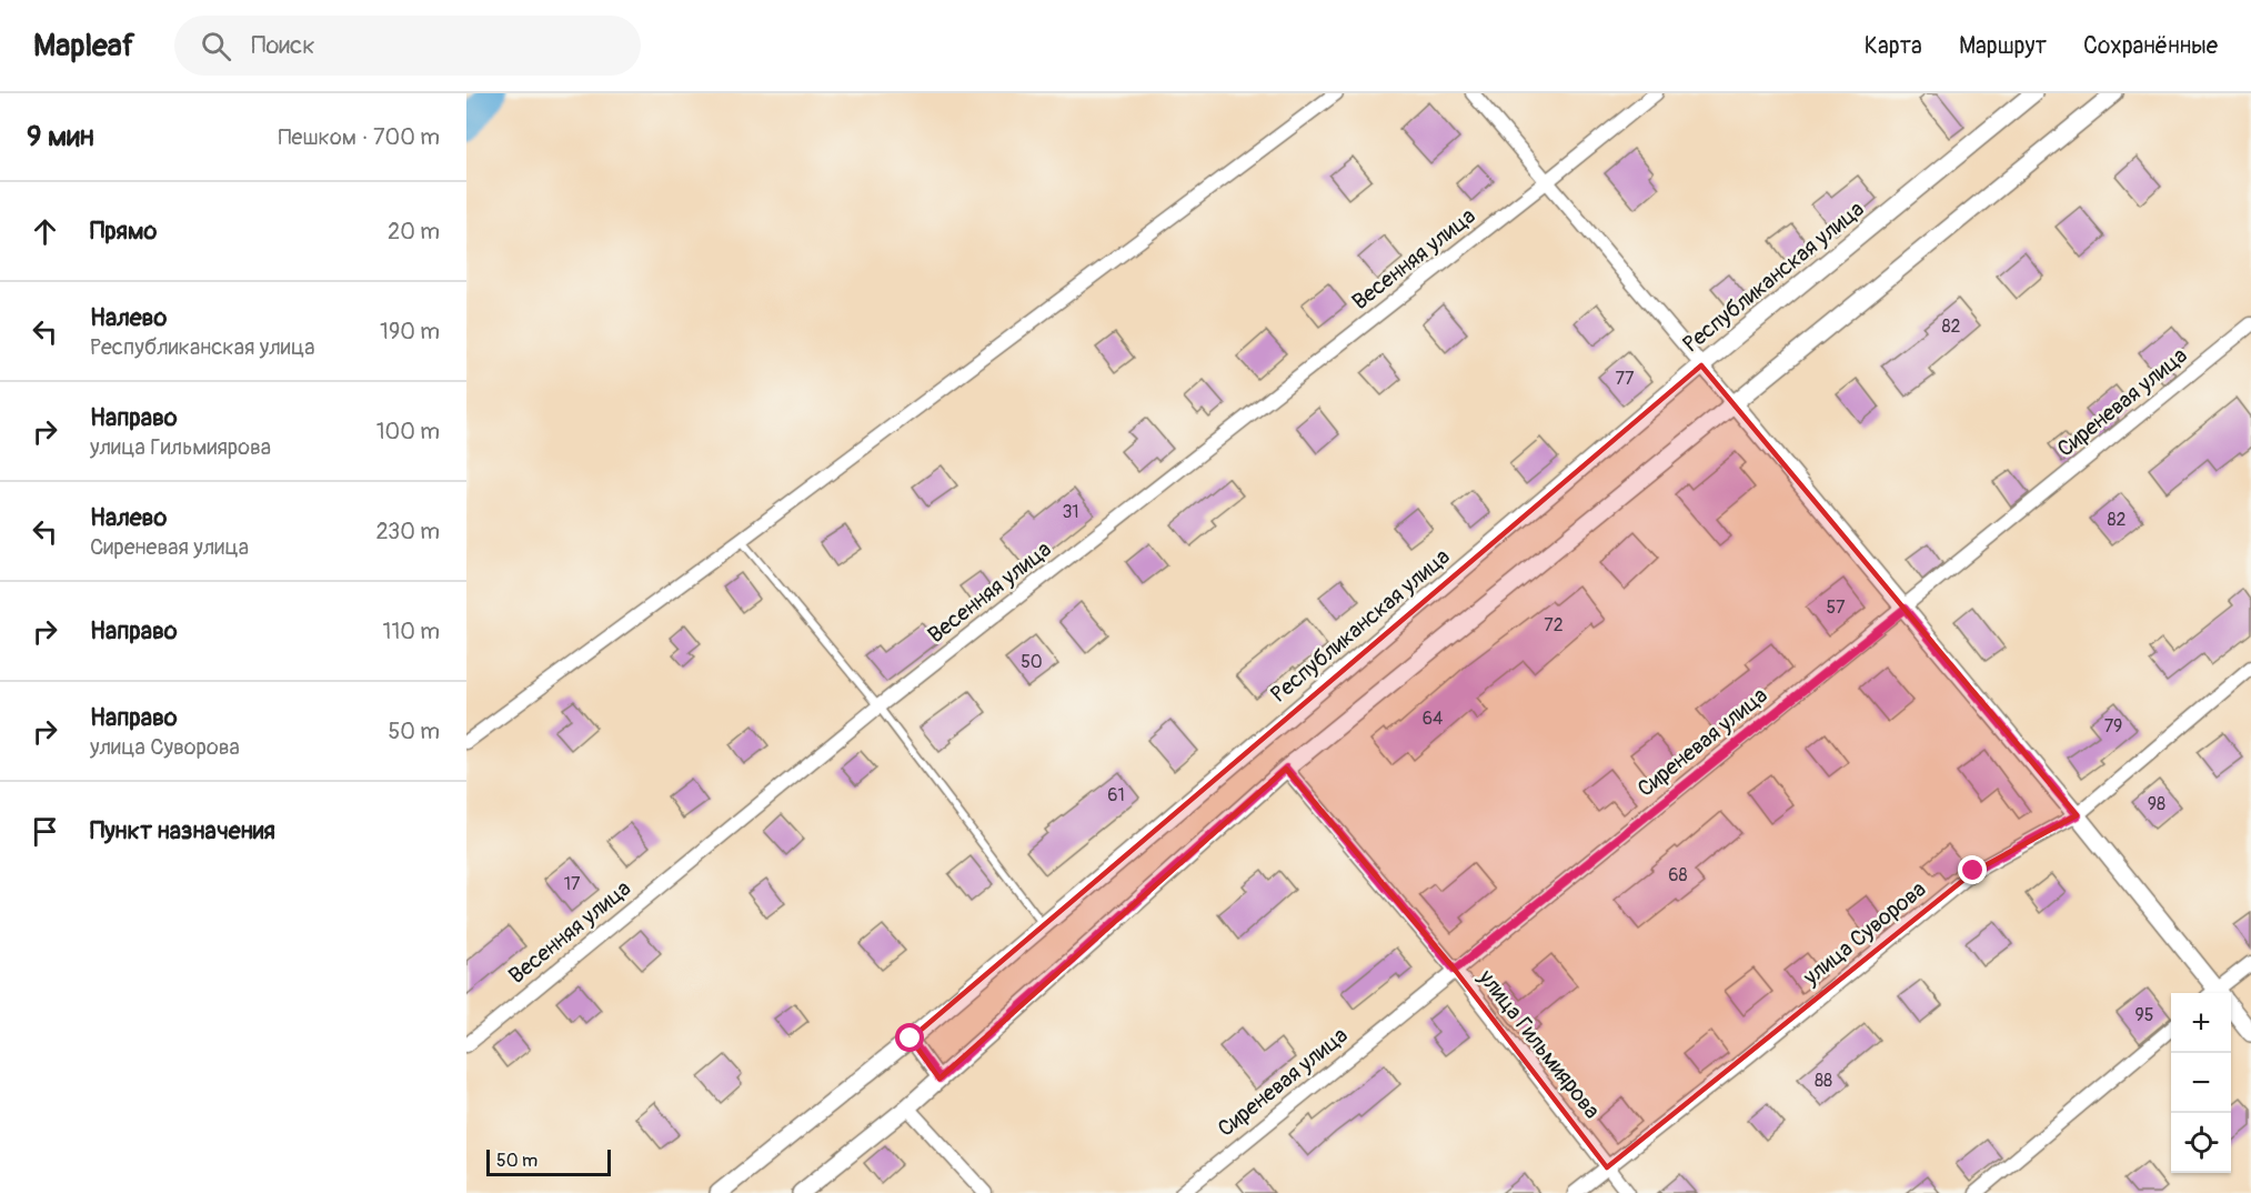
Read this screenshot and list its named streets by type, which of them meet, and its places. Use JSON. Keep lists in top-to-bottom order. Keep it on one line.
{"streets":{"street":["Весенняя улица","Республиканская улица","Сиреневая улица","улица Суворова","улица Гильмиярова"]},"crossings":[["Сиреневая улица","улица Гильмиярова"],["улица Суворова","улица Гильмиярова"]],"house_numbers":["82","77","31","82","57","72","50","64","79","61","98","68","17","95","88"],"scale_bar":"50 m","page":{"header":"Mapleaf","search":"Поиск","nav":["Карта","Маршрут","Сохранённые"],"heading":["9 мин","Пешком · 700 m"],"list":[["Прямо","20 m"],["Налево","Республиканская улица","190 m"],["Направо","улица Гильмиярова","100 m"],["Налево","Сиреневая улица","230 m"],["Направо","110 m"],["Направо","улица Суворова","50 m"],"Пункт назначения"],"map_buttons":["+","−"],"scale":"50 m"}}
